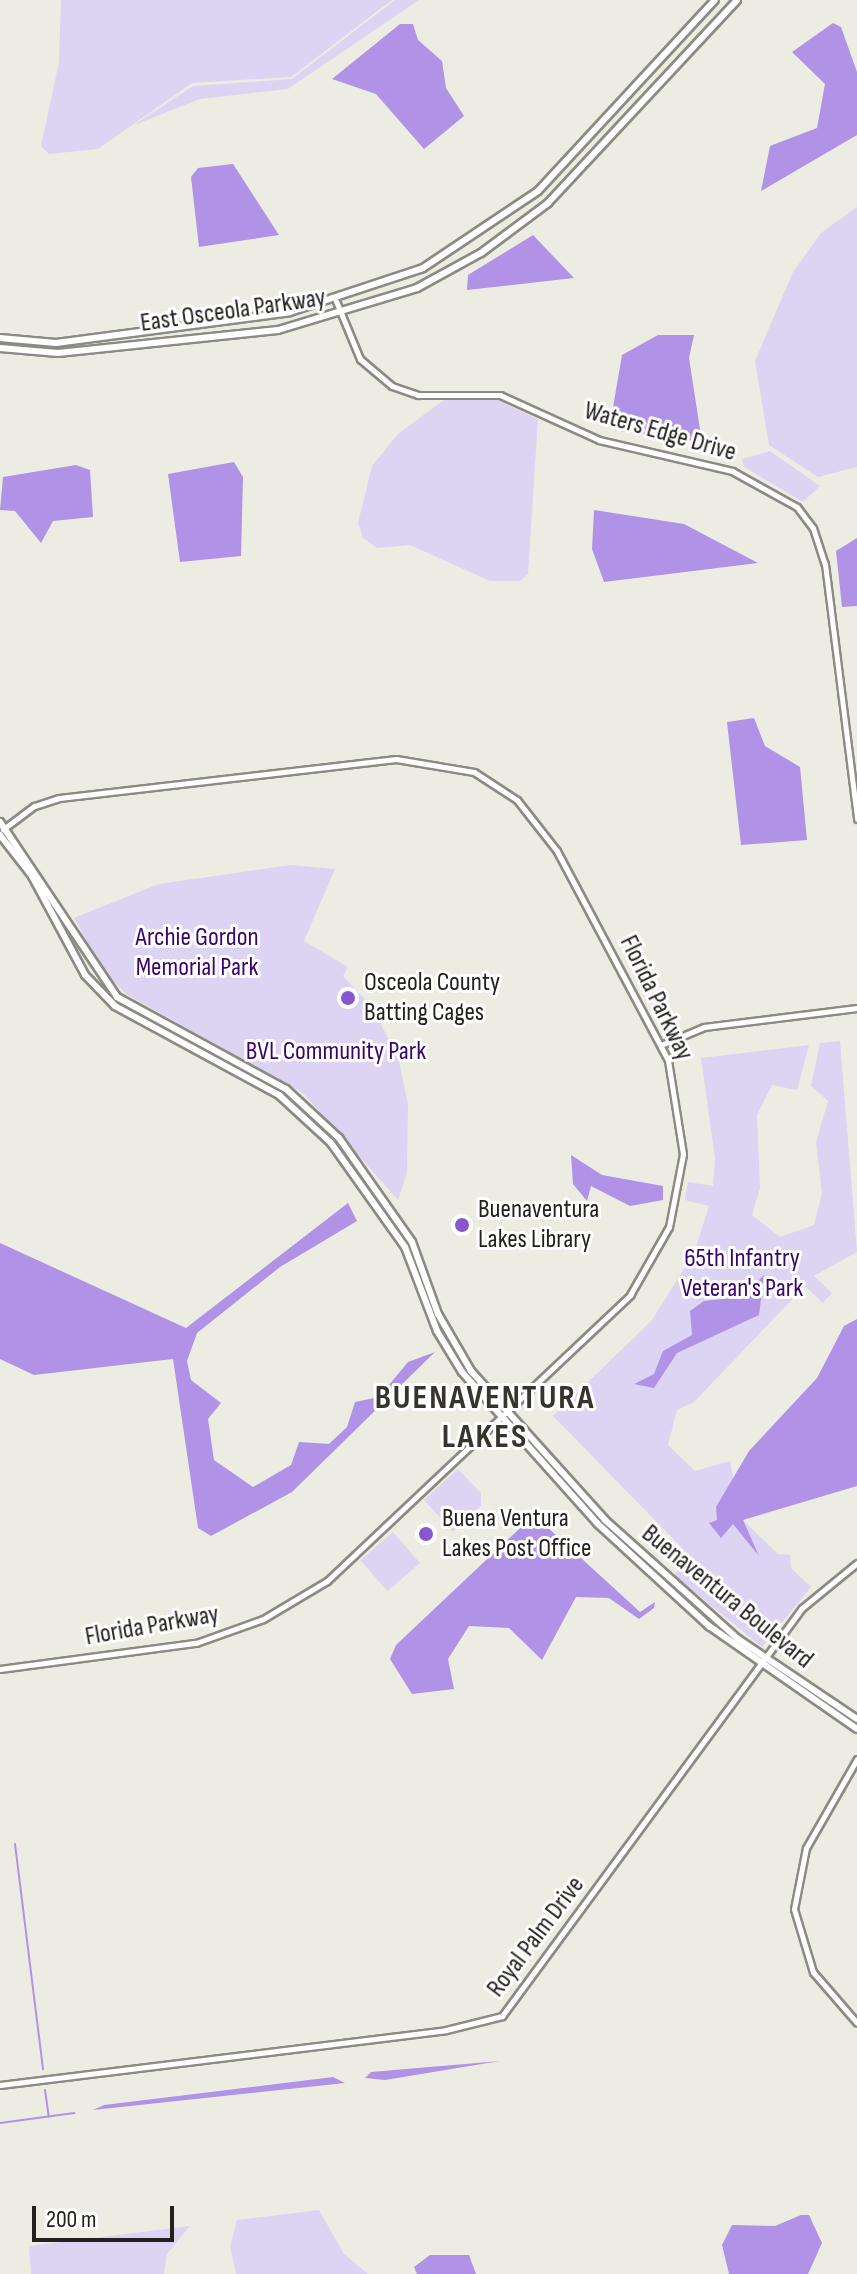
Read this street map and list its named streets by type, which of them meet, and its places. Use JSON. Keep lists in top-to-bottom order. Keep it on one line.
{"streets":{"main road":["East Osceola Parkway","Buenaventura Boulevard"],"street":["Waters Edge Drive","Florida Parkway","Royal Palm Drive"]},"crossings":[["East Osceola Parkway","Waters Edge Drive"],["Florida Parkway","Buenaventura Boulevard"],["Buenaventura Boulevard","Royal Palm Drive"]],"districts":["BUENAVENTURA LAKES"],"parks":["Archie Gordon Memorial Park","BVL Community Park","65th Infantry Veteran's Park"],"places":["Osceola County Batting Cages","Buenaventura Lakes Library","Buena Ventura Lakes Post Office"],"scale_bar":"200 m"}
